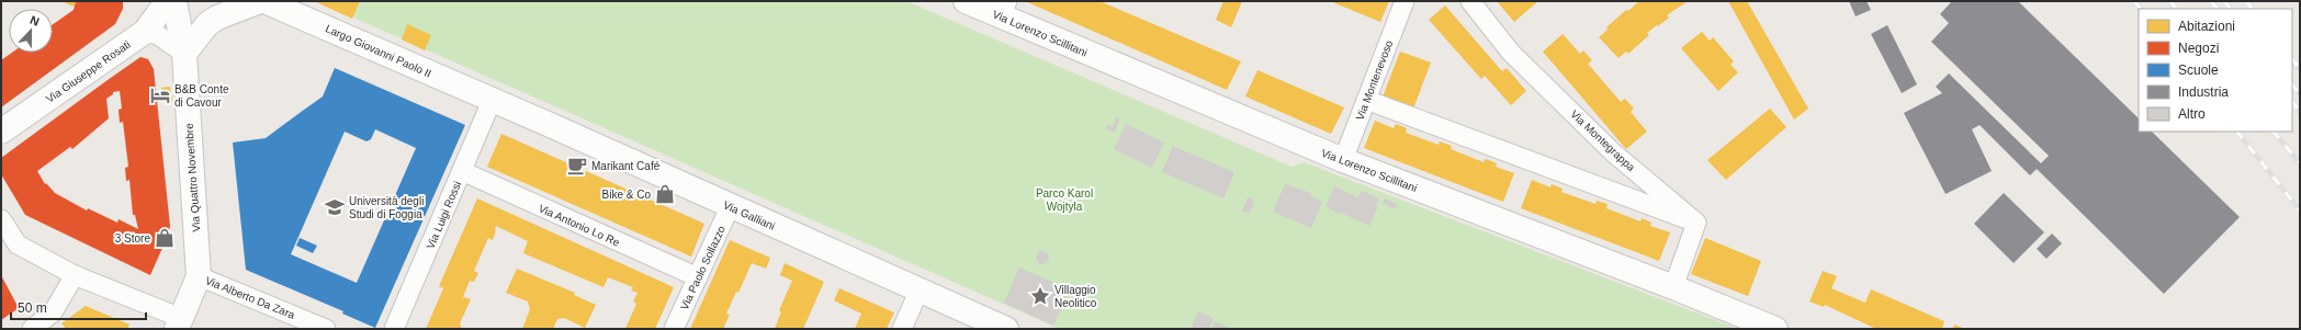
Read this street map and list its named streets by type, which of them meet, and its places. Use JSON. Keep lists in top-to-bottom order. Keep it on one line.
{"streets":{"street":["Via Lorenzo Scillitani","Largo Giovanni Paolo II","Via Giuseppe Rosati","Via Montenevoso","Via Montegrappa","Via Quattro Novembre","Via Luigi Rossi","Via Galliani","Via Antonio Lo Re","Via Paolo Sollazzo","Via Alberto Da Zara"]},"crossings":[["Via Lorenzo Scillitani","Via Montenevoso"],["Largo Giovanni Paolo II","Via Luigi Rossi"],["Largo Giovanni Paolo II","Via Galliani"],["Via Quattro Novembre","Via Alberto Da Zara"],["Via Luigi Rossi","Via Galliani"],["Via Luigi Rossi","Via Antonio Lo Re"],["Via Galliani","Via Paolo Sollazzo"],["Via Antonio Lo Re","Via Paolo Sollazzo"]],"parks":["Parco Karol Wojtyla"],"places":{"hotel":["B&B Conte di Cavour"],"cafe":["Marikant Café"],"shop":["Bike & Co","3 Store"],"school or university":["Università degli Studi di Foggia"],"place":["Villaggio Neolitico"]},"legend":["Abitazioni","Negozi","Scuole","Industria","Altro"],"scale_bar":"50 m","north":"top"}
